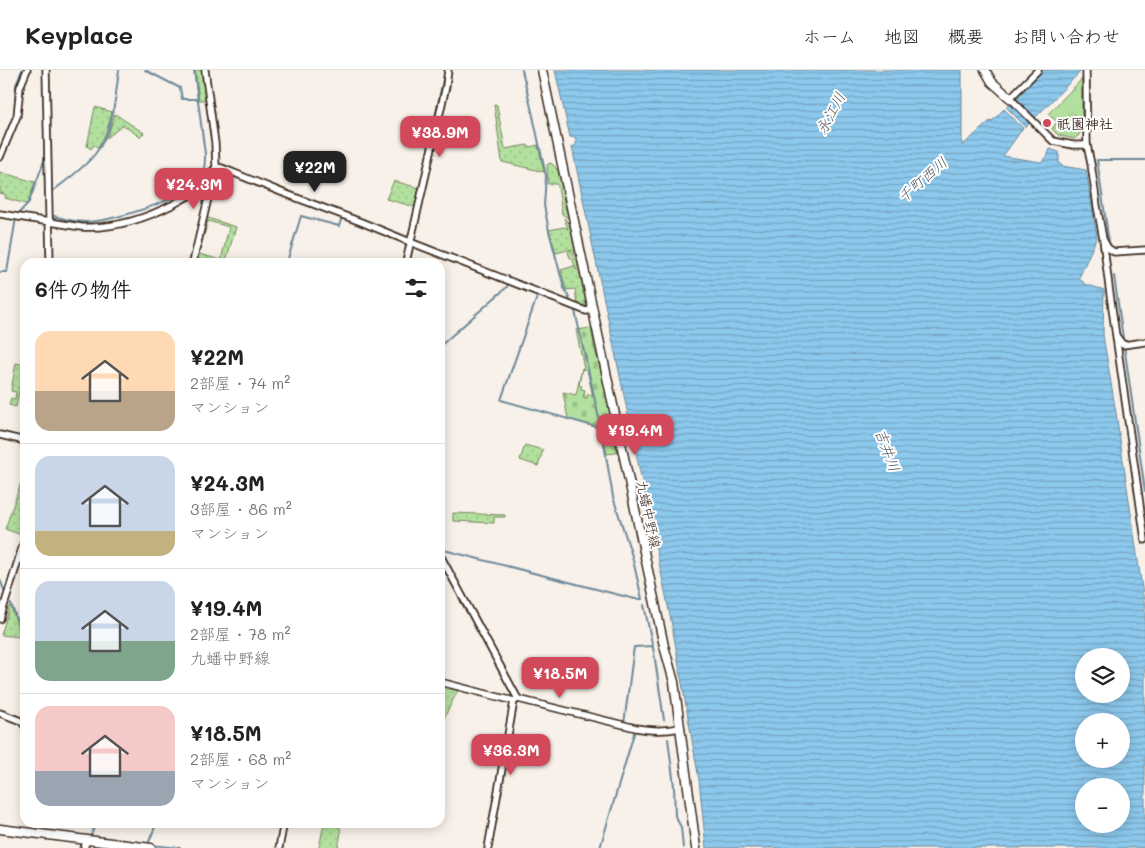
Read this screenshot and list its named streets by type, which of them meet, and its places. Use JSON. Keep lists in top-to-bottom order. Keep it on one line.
{"streets":{"main road":["九蟠中野線"]},"water":["永江川","千町西川","吉井川"],"places":["祇園神社"],"page":{"header":"Keyplace","nav":["ホーム","地図","概要","お問い合わせ"],"price":["¥38.9M","¥22M","¥24.3M","¥19.4M","¥18.5M","¥36.3M"],"heading":"6件の物件","list":[{"name":"¥22M","note":"2部屋 · 74 m² · マンション"},{"name":"¥24.3M","note":"3部屋 · 86 m² · マンション"},{"name":"¥19.4M","note":"2部屋 · 78 m² · 九蟠中野線"},{"name":"¥18.5M","note":"2部屋 · 68 m² · マンション"}],"map_buttons":["+","−"]}}
